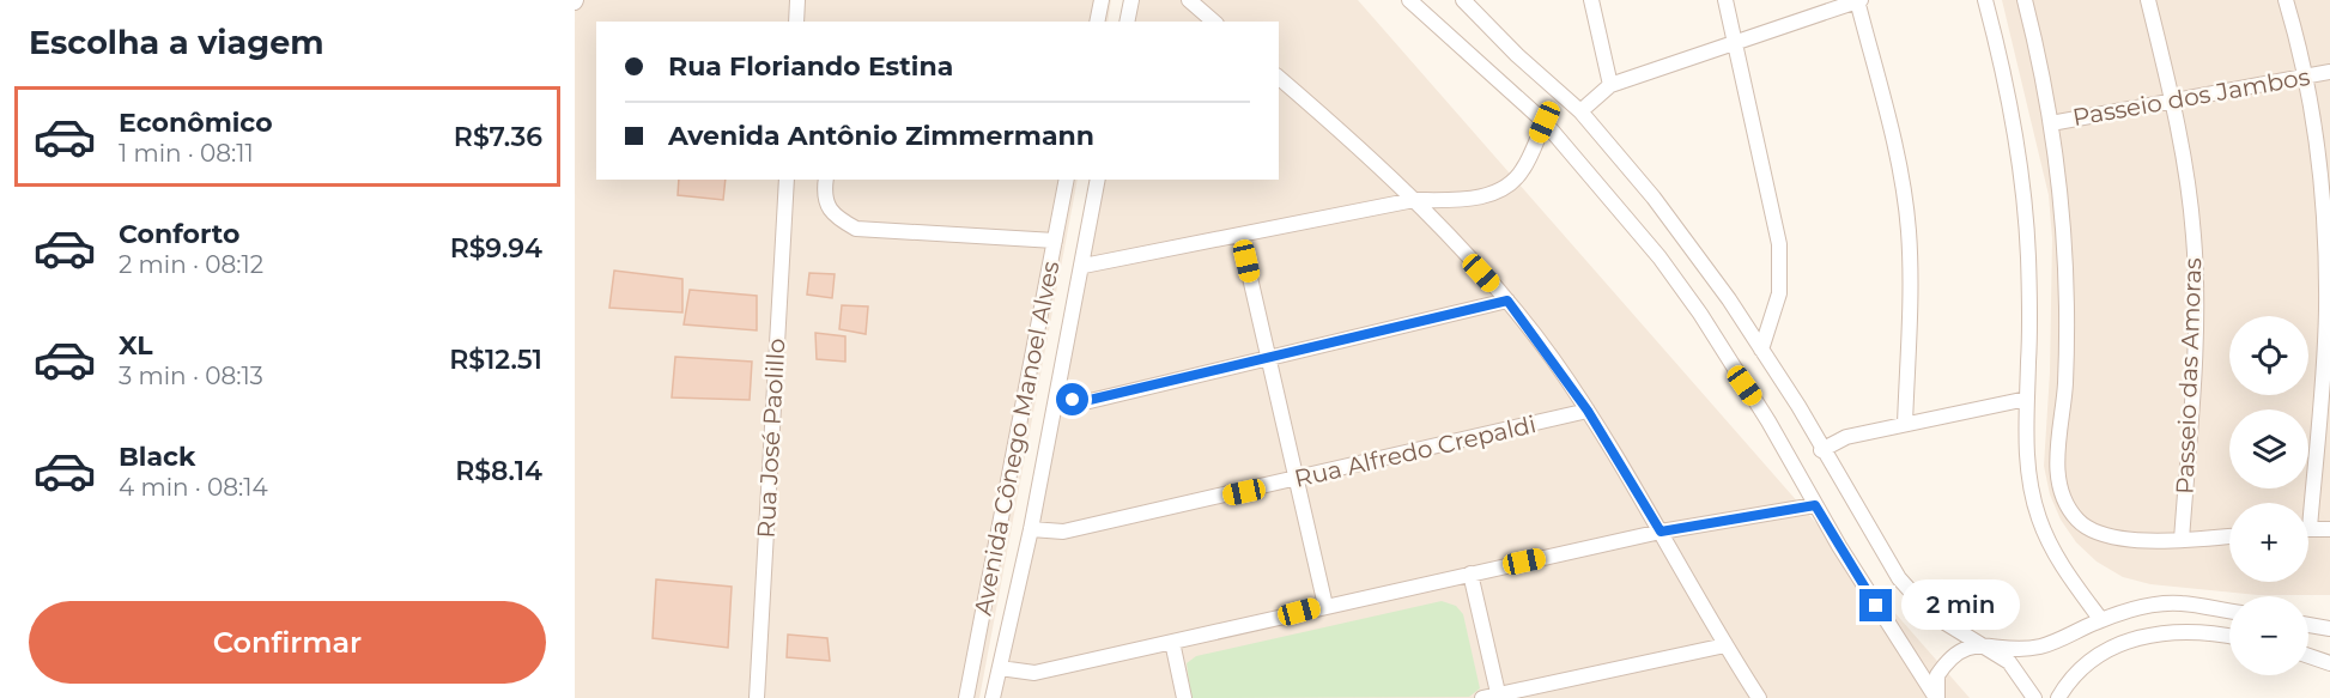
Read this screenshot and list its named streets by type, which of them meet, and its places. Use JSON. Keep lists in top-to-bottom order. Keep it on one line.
{"streets":{"street":["Passeio dos Jambos","Passeio das Amoras","Rua José Paolillo","Avenida Cônego Manoel Alves","Rua Alfredo Crepaldi"]},"crossings":[["Passeio dos Jambos","Passeio das Amoras"],["Avenida Cônego Manoel Alves","Rua Alfredo Crepaldi"]],"page":{"heading":"Escolha a viagem","banner":["Rua Floriando Estina","Avenida Antônio Zimmermann"],"list":[{"name":"Econômico","note":"1 min · 08:11","value":"R$7.36"},{"name":"Conforto","note":"2 min · 08:12","value":"R$9.94"},{"name":"XL","note":"3 min · 08:13","value":"R$12.51"},{"name":"Black","note":"4 min · 08:14","value":"R$8.14"}],"map_buttons":["+","−"],"bubble":"2 min","buttons":"Confirmar"}}
